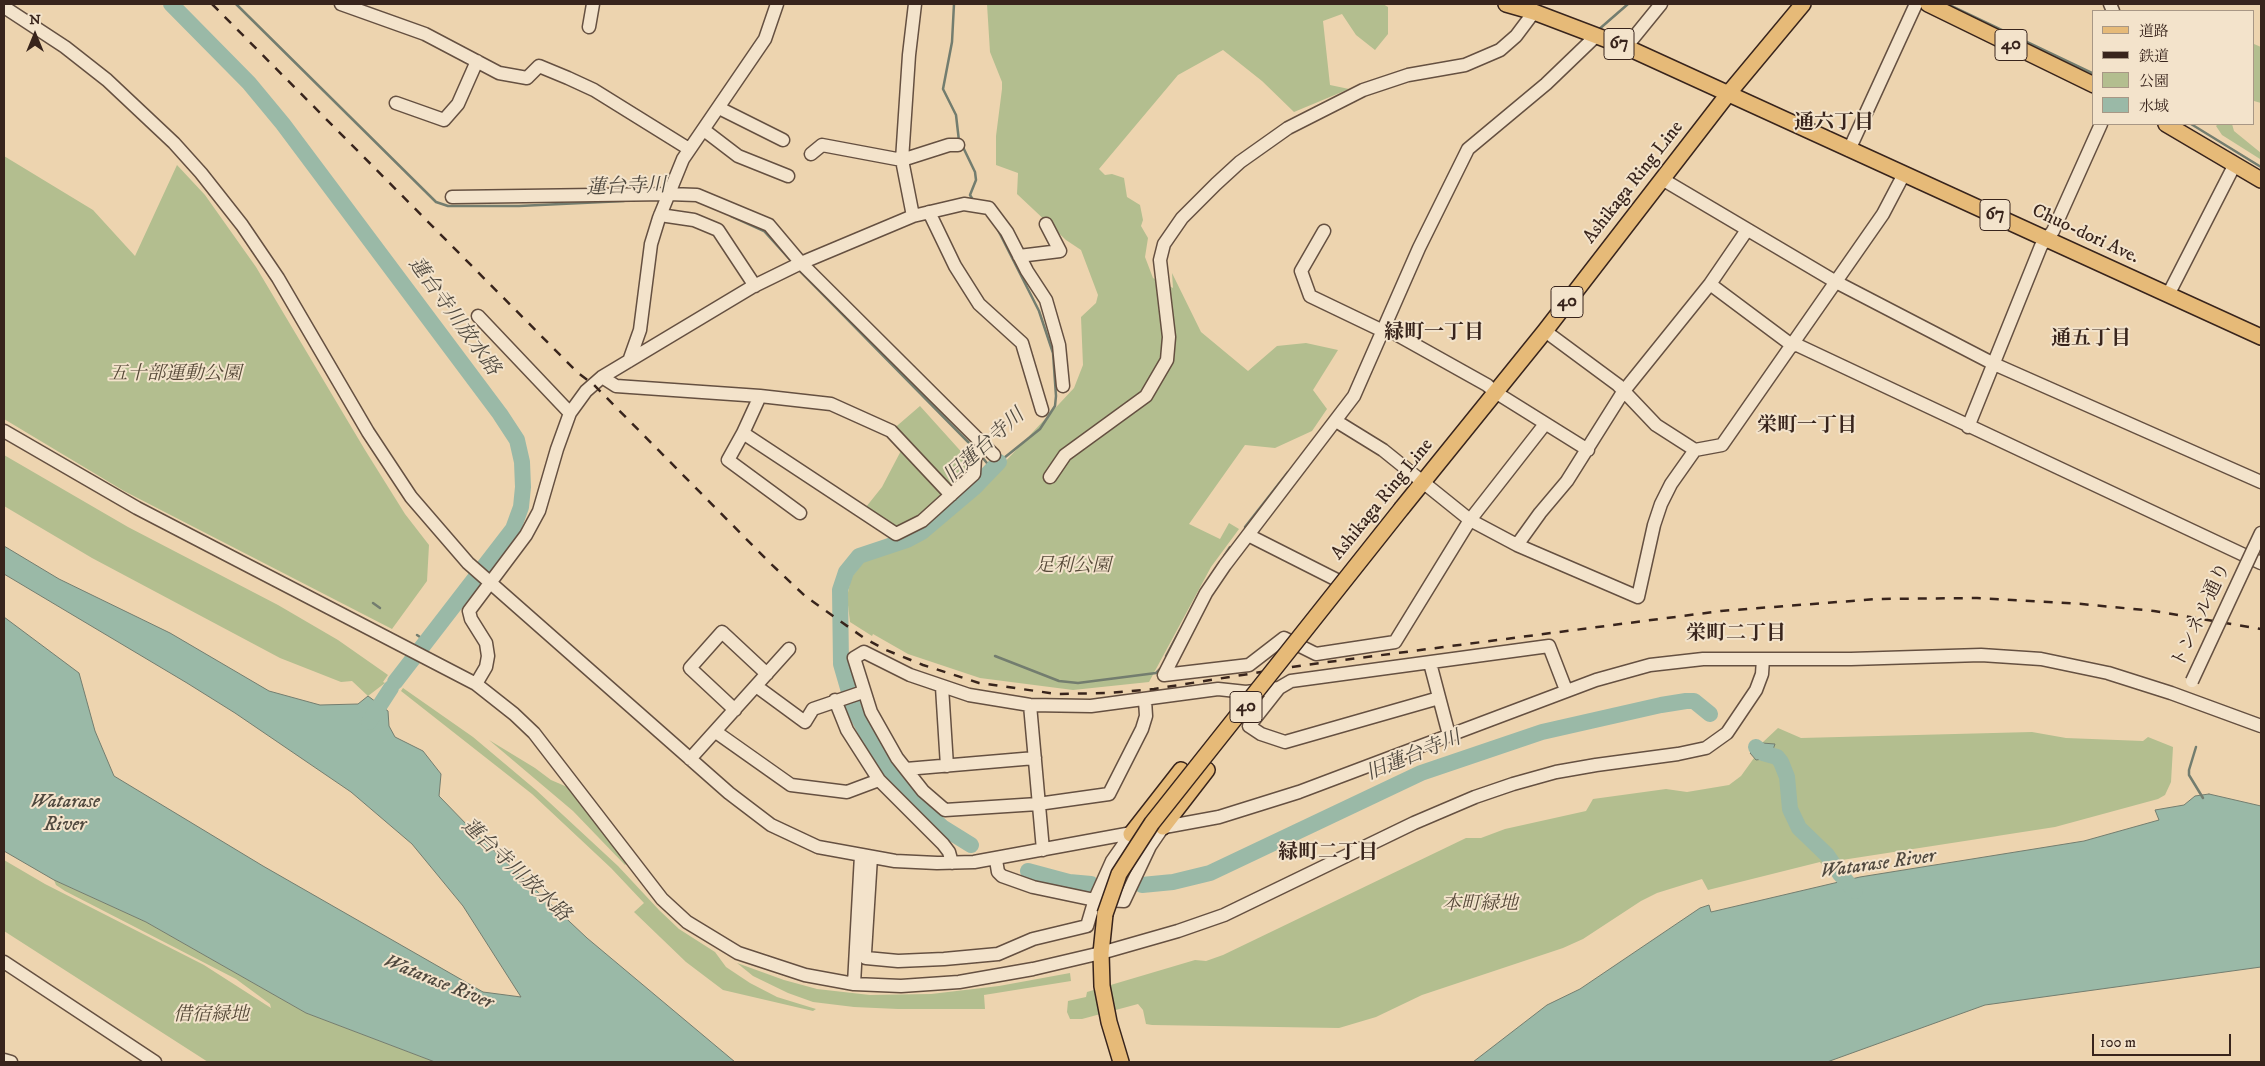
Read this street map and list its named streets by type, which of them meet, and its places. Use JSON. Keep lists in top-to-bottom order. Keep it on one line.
{"streets":{"main road":["67","40","Ashikaga Ring Line","Chuo-dori Ave."],"street":["トンネル通り"]},"crossings":[["67","Ashikaga Ring Line"],["67","Chuo-dori Ave."],["Ashikaga Ring Line","Chuo-dori Ave."]],"districts":["通六丁目","緑町一丁目","通五丁目","栄町一丁目","栄町二丁目","緑町二丁目"],"water":["蓮台寺川","蓮台寺川放水路","旧蓮台寺川","Watarase River"],"parks":["五十部運動公園","足利公園","本町緑地","借宿緑地"],"legend":["道路","鉄道","公園","水域"],"scale_bar":"100 m","north":"top"}
